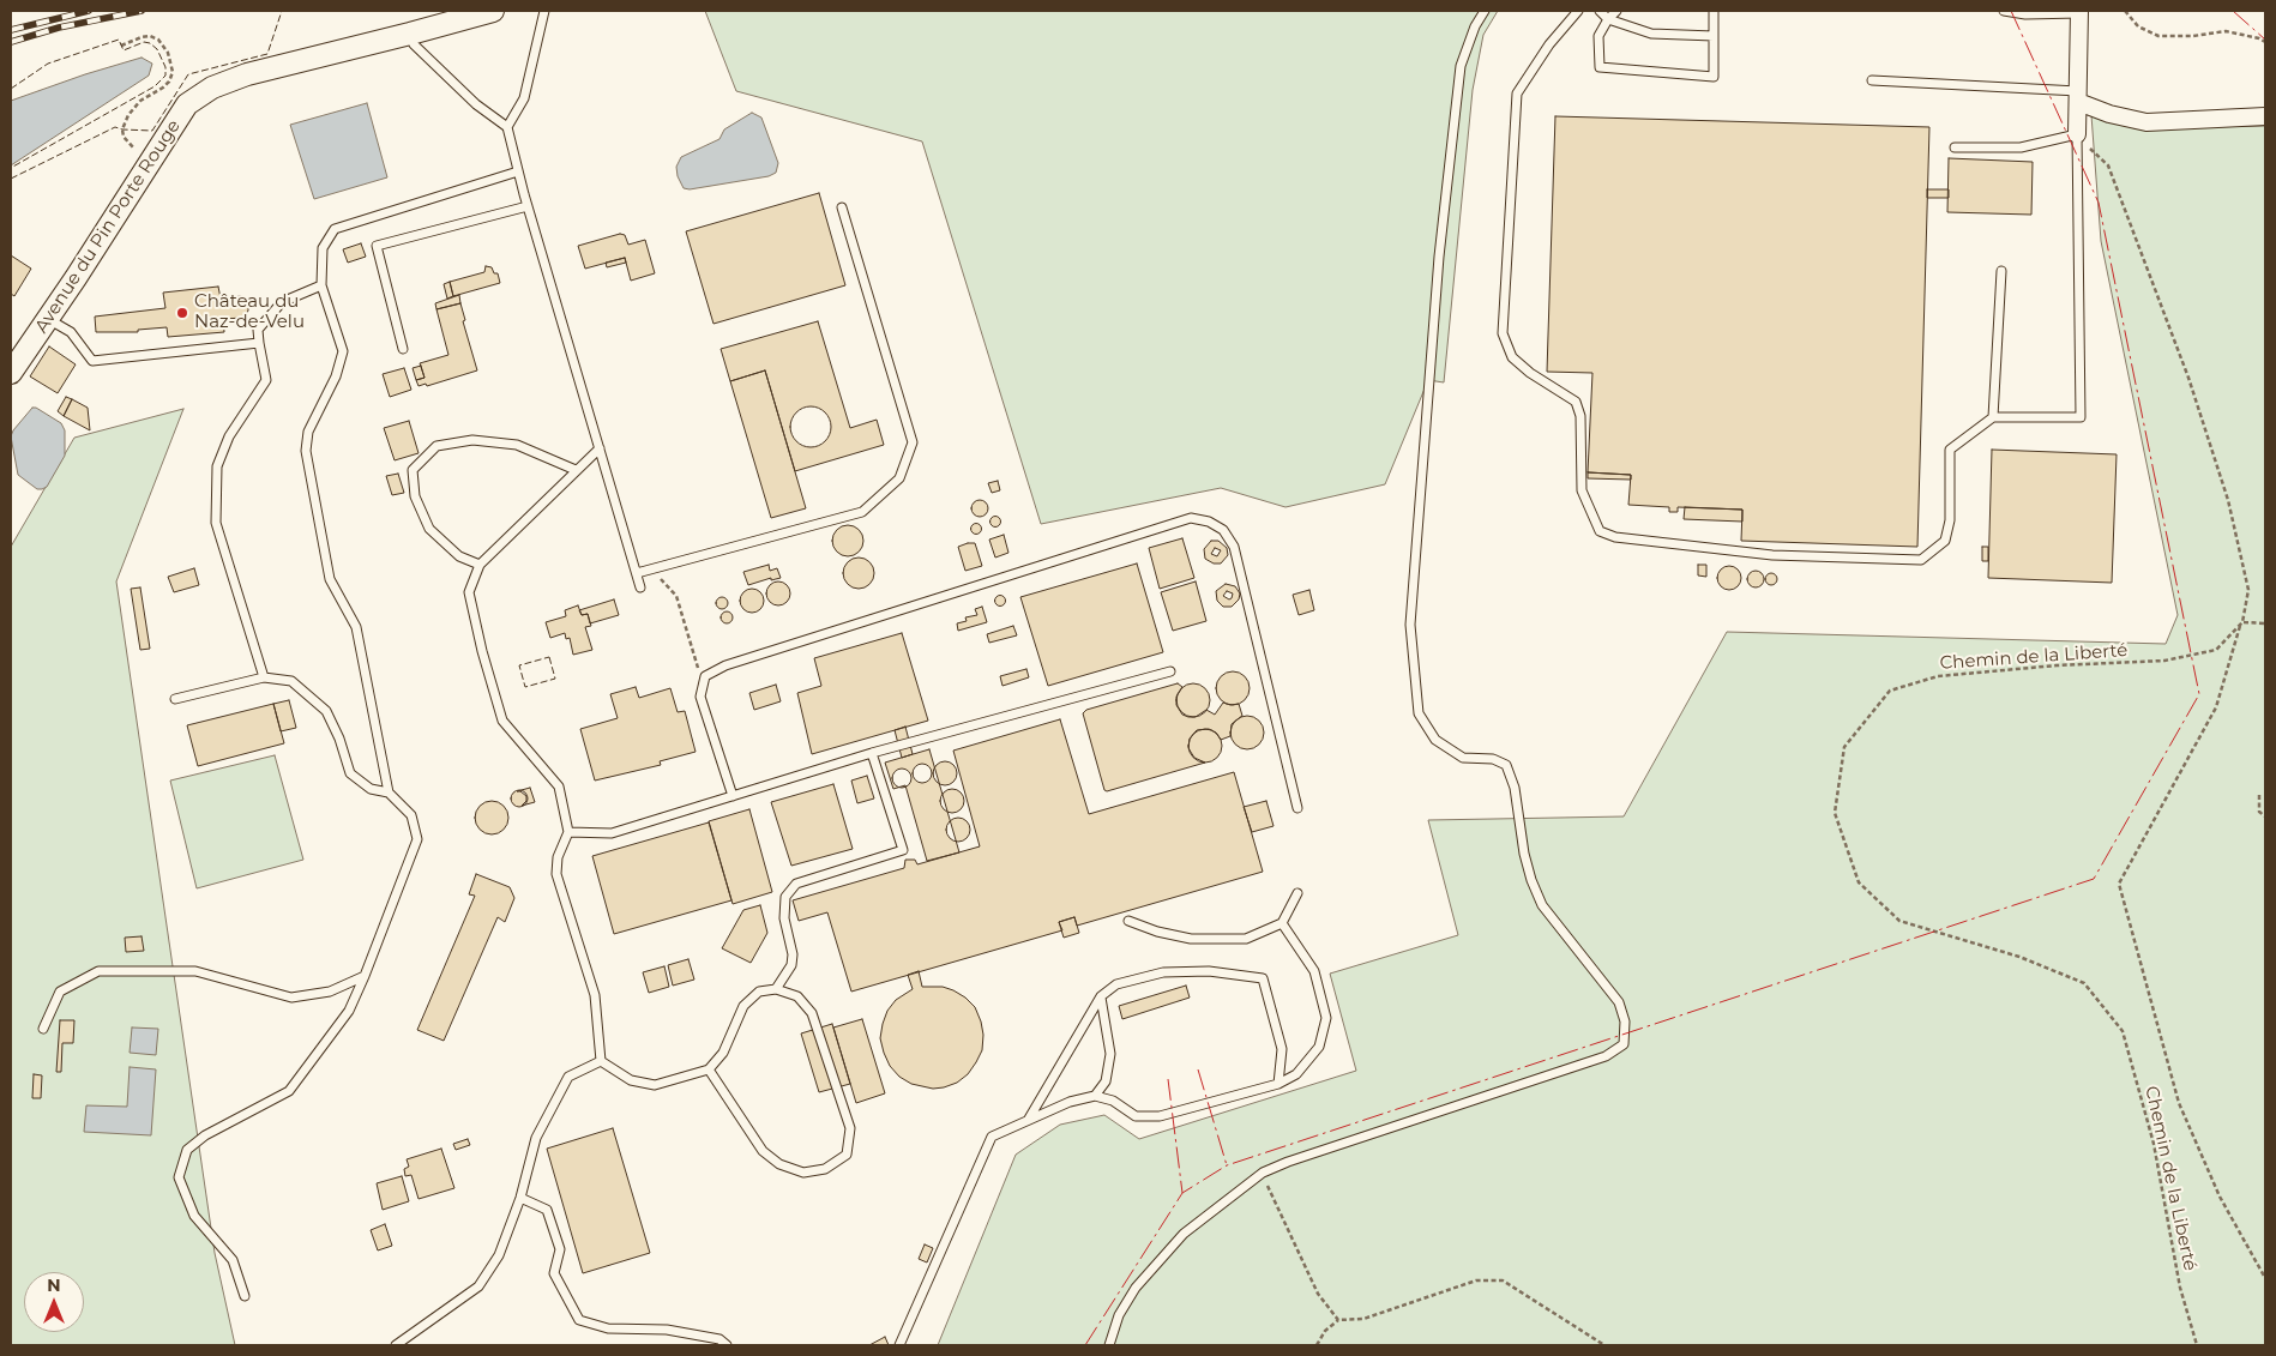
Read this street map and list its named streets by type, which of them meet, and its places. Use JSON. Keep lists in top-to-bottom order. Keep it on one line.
{"streets":{"street":["Avenue du Pin Porte Rouge"],"path":["Chemin de la Liberté"]},"places":["Château du Naz-de-Velu"],"north":"top"}
